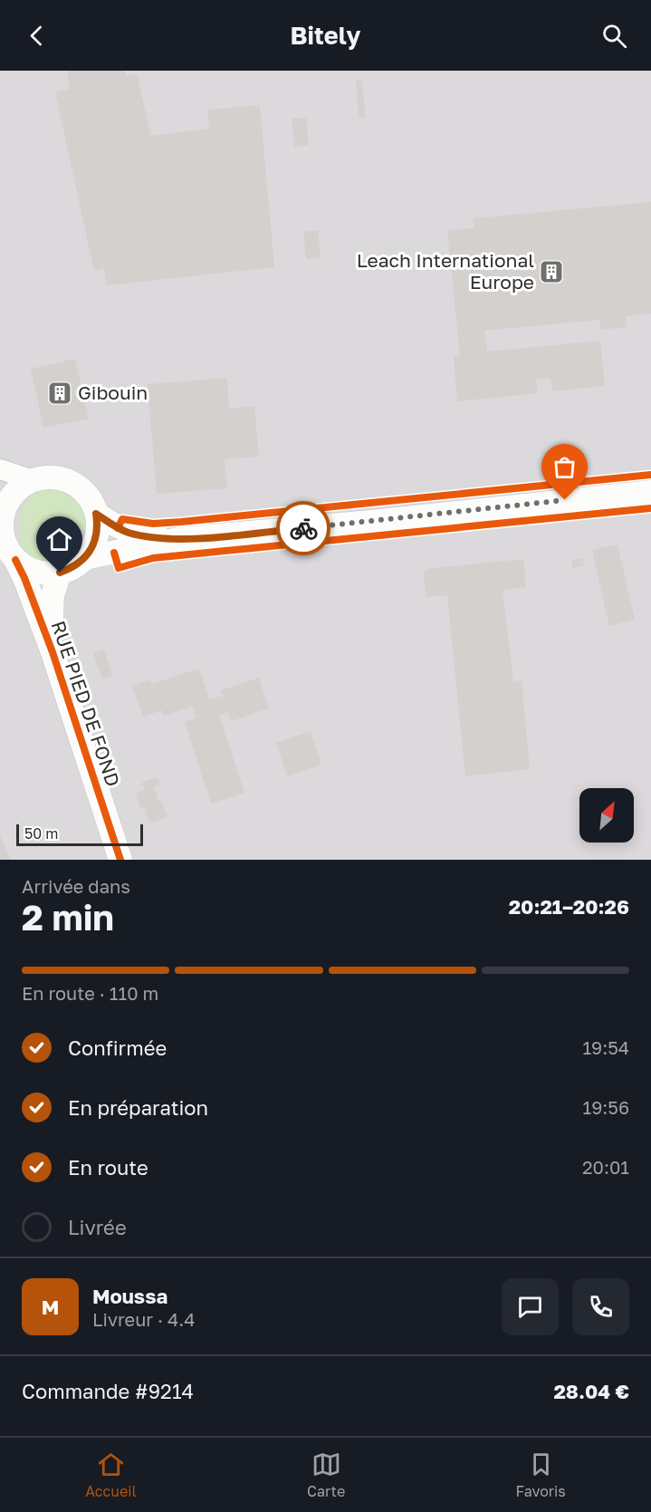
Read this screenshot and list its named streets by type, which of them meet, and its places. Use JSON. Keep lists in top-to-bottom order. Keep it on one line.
{"streets":{"main road":["RUE PIED DE FOND"]},"places":{"building":["Leach International Europe","Gibouin"]},"scale_bar":"50 m","north":"top right","page":{"header":"Bitely","scale":"50 m","heading":["2 min","Arrivée dans","20:21–20:26"],"panel":["Moussa","Livreur · 4.4","Commande #9214","28.04 €"],"bar":"En route · 110 m","list":[["Confirmée","19:54"],["En préparation","19:56"],["En route","20:01"],"Livrée"],"round":"M","tabs":["Accueil","Carte","Favoris"]}}
